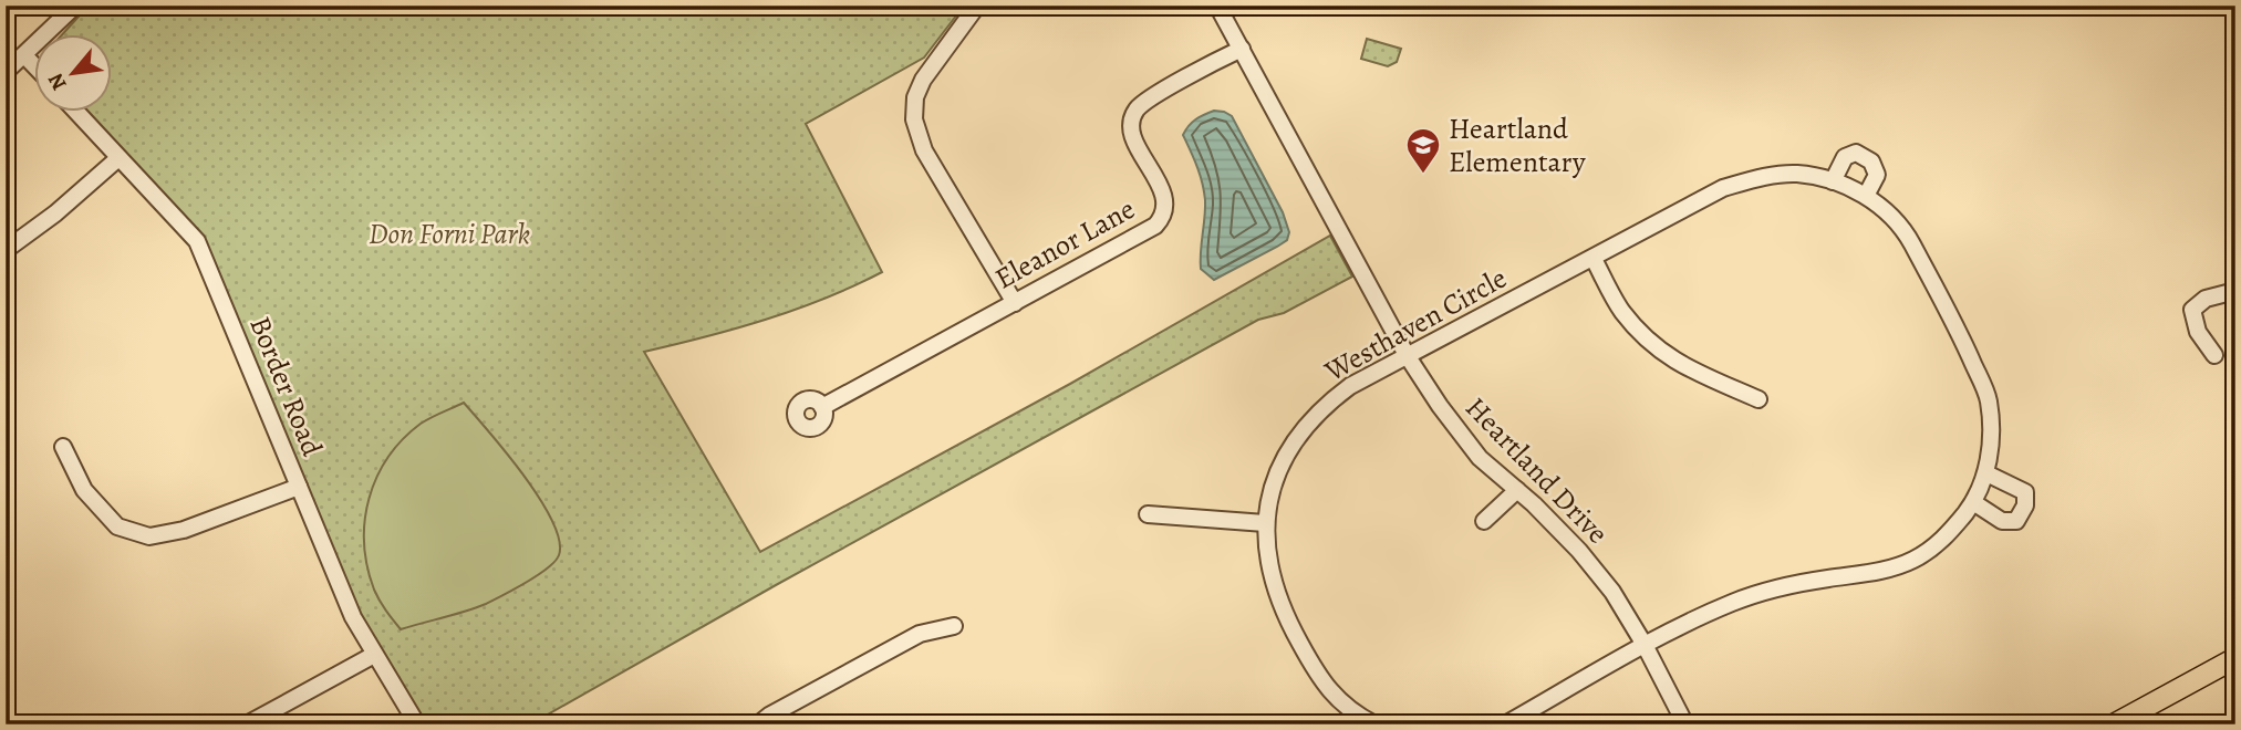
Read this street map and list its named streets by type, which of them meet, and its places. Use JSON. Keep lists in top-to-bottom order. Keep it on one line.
{"streets":{"street":["Eleanor Lane","Westhaven Circle","Border Road","Heartland Drive"]},"crossings":[["Eleanor Lane","Heartland Drive"],["Westhaven Circle","Heartland Drive"]],"parks":["Don Forni Park"],"places":{"school or university":["Heartland Elementary"]},"north":"bottom left"}
